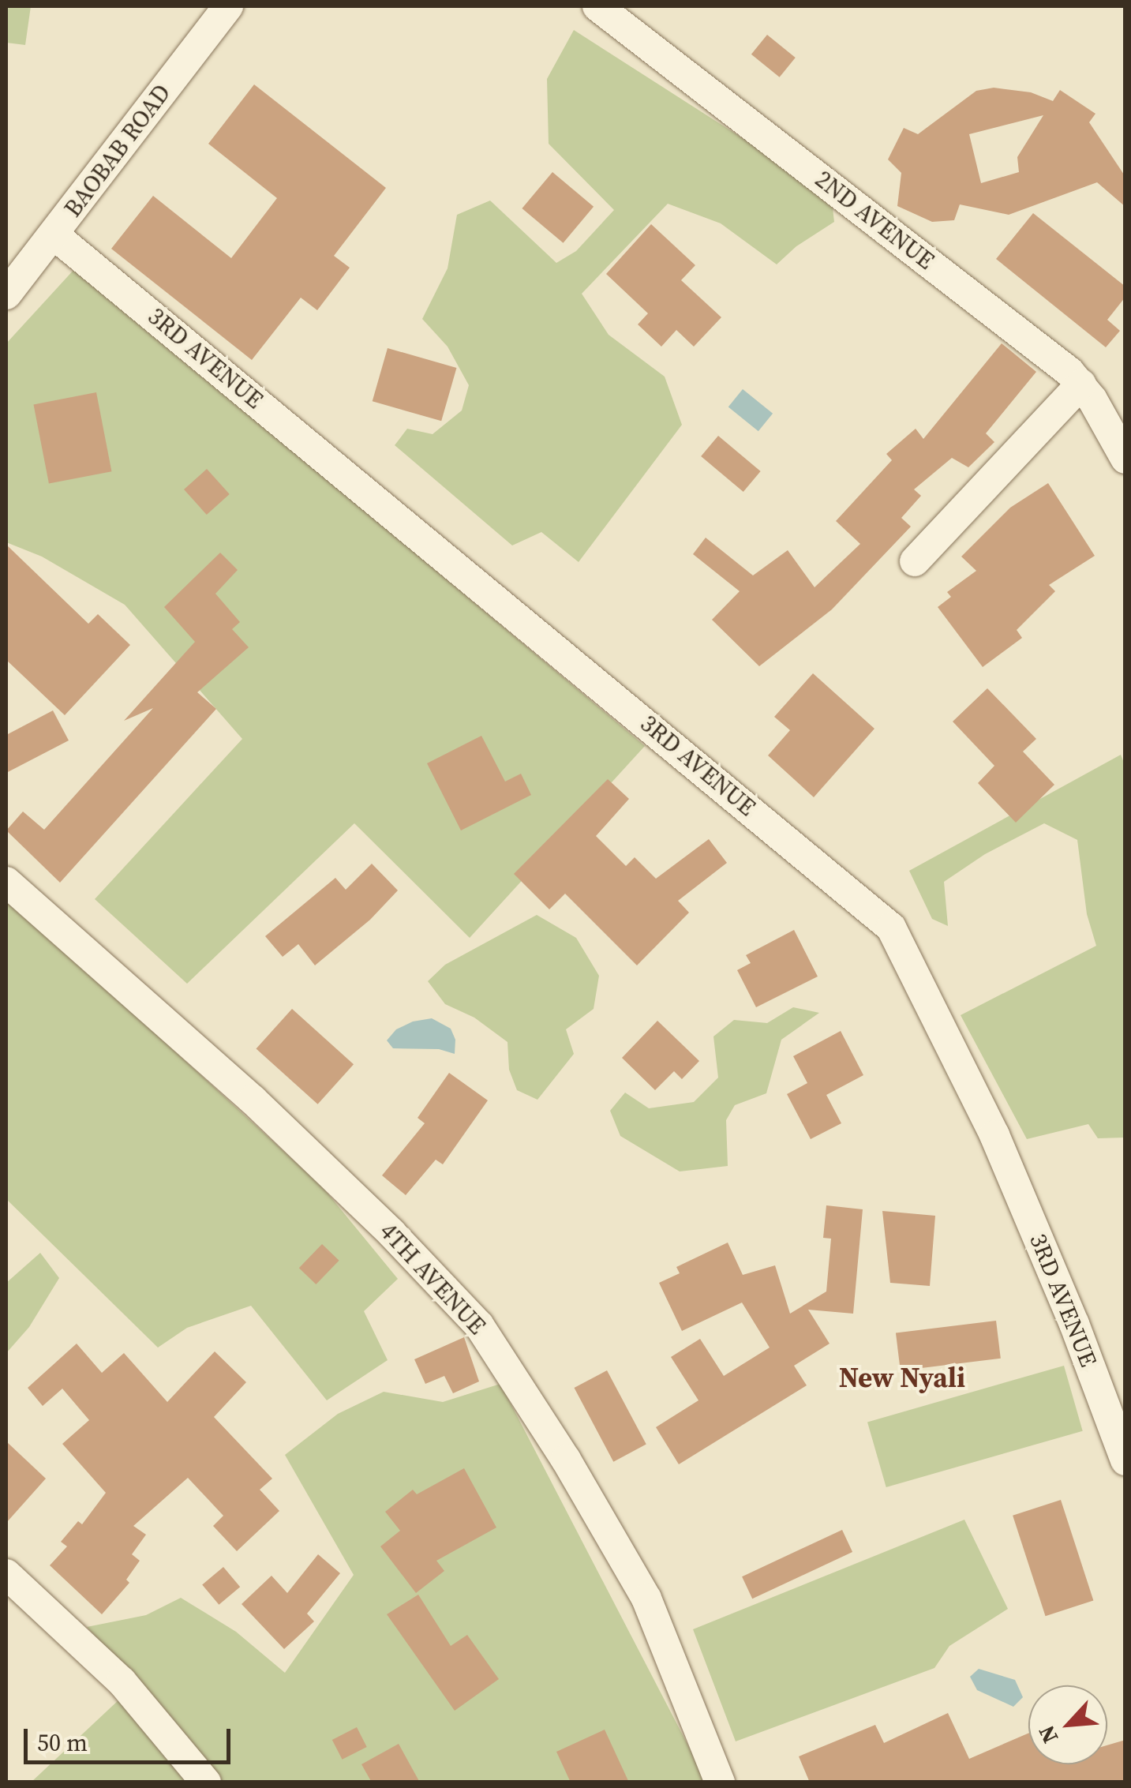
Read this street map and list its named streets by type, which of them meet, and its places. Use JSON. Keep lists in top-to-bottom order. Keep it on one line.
{"streets":{"street":["BAOBAB ROAD","2ND AVENUE","3RD AVENUE","4TH AVENUE"]},"crossings":[["BAOBAB ROAD","3RD AVENUE"]],"districts":["New Nyali"],"scale_bar":"50 m","north":"bottom left"}
